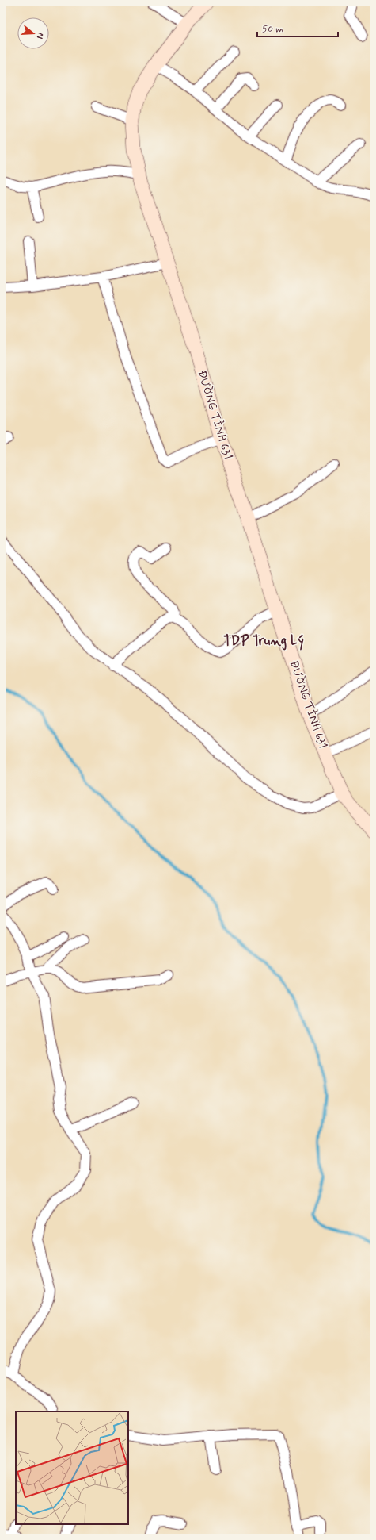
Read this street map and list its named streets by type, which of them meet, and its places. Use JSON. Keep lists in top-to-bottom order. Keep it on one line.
{"streets":{"main road":["ĐƯỜNG TỈNH 631"]},"districts":["TDP Trung Lý"],"scale_bar":"50 m","north":"right"}
